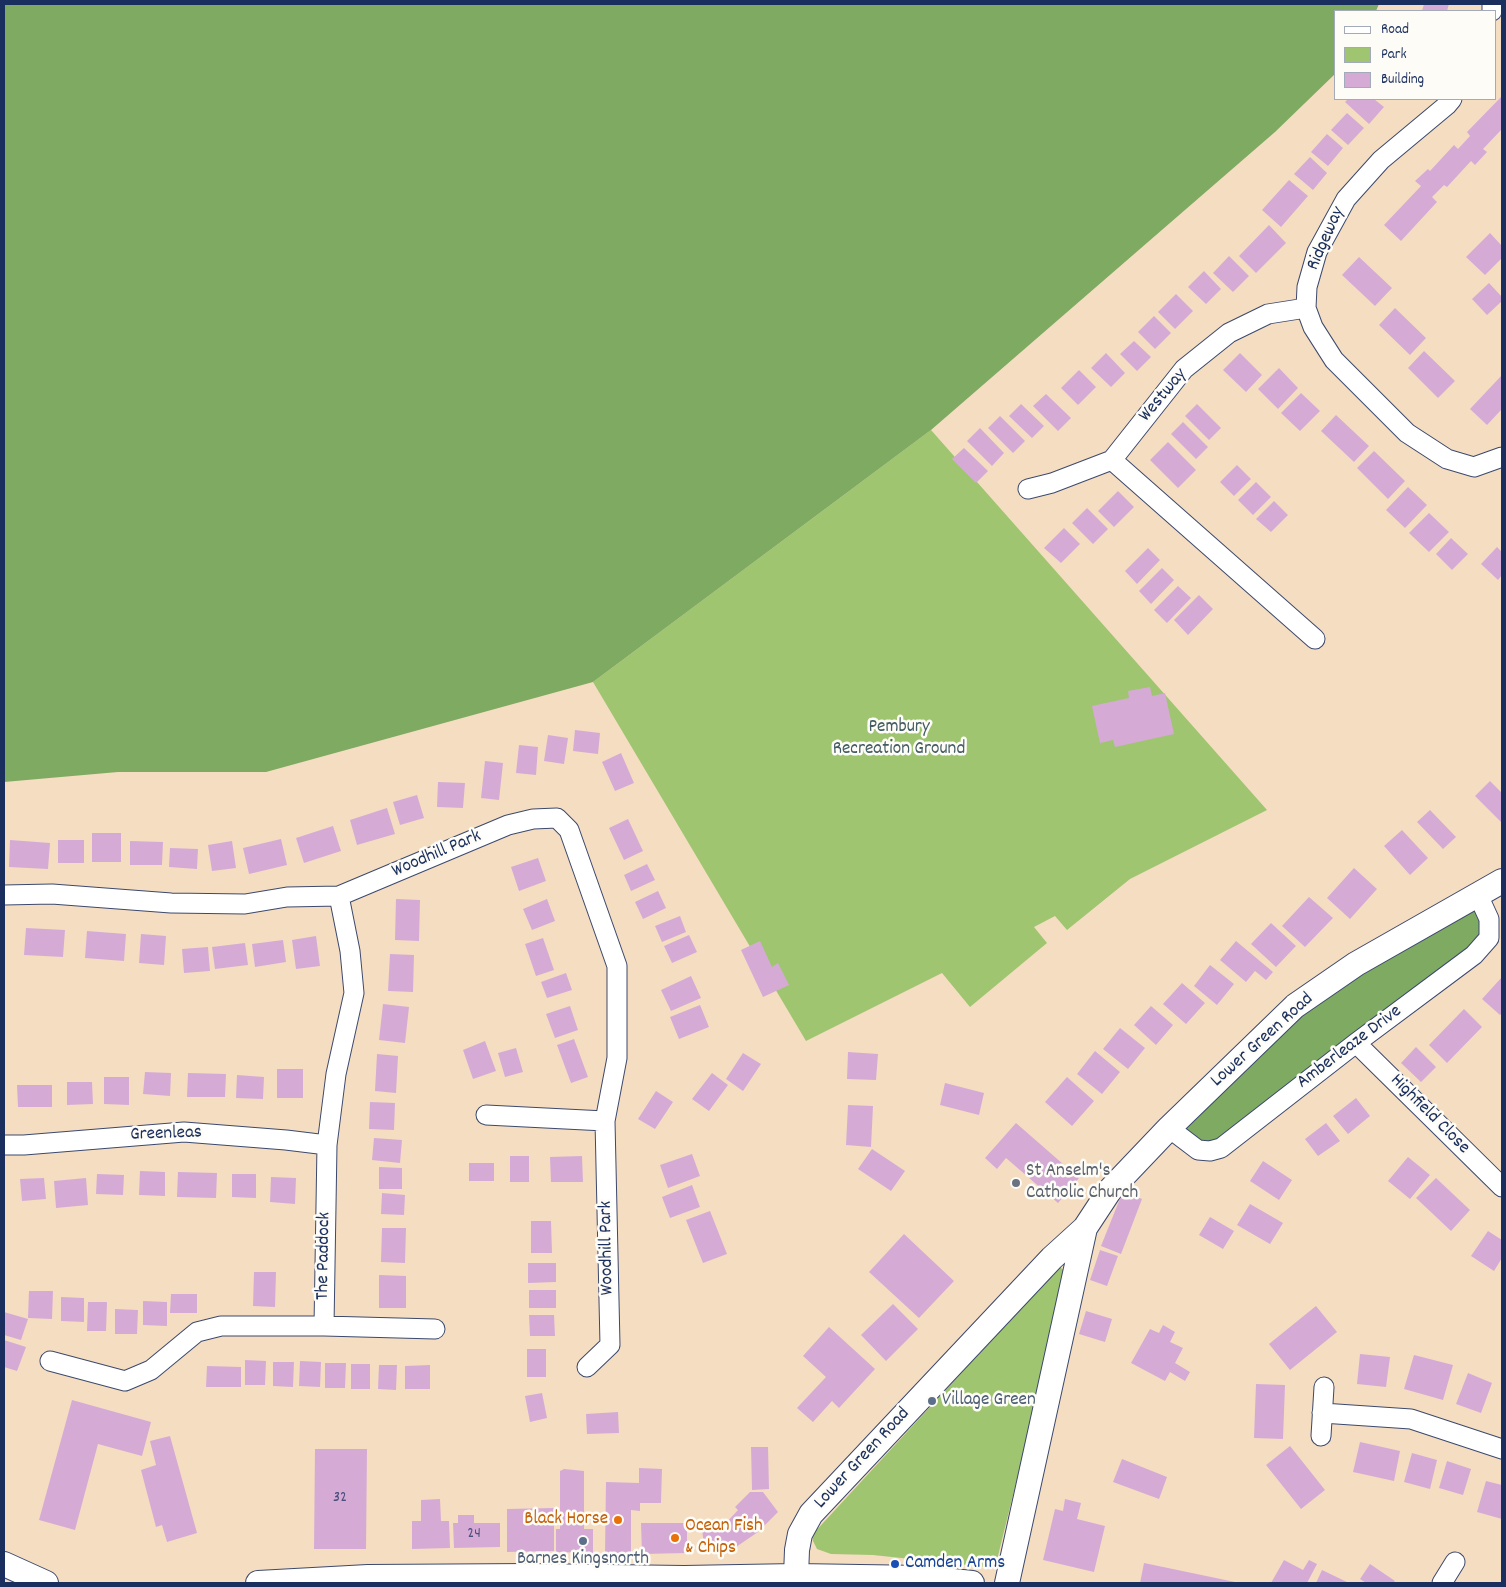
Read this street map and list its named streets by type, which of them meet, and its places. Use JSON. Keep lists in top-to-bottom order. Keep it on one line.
{"streets":{"street":["Ridgeway","Westway","Woodhill Park","Lower Green Road","Amberleaze Drive","Highfield Close","Greenleas","The Paddock"]},"crossings":[["Ridgeway","Westway"],["Woodhill Park","The Paddock"],["Lower Green Road","Amberleaze Drive"],["Amberleaze Drive","Highfield Close"],["Greenleas","The Paddock"]],"parks":["Pembury Recreation Ground"],"places":["St Anselm's Catholic Church","Village Green","Black Horse","Ocean Fish & Chips","Barnes Kingsnorth","Camden Arms"],"house_numbers":["32","24"],"legend":["Road","Park","Building"]}
